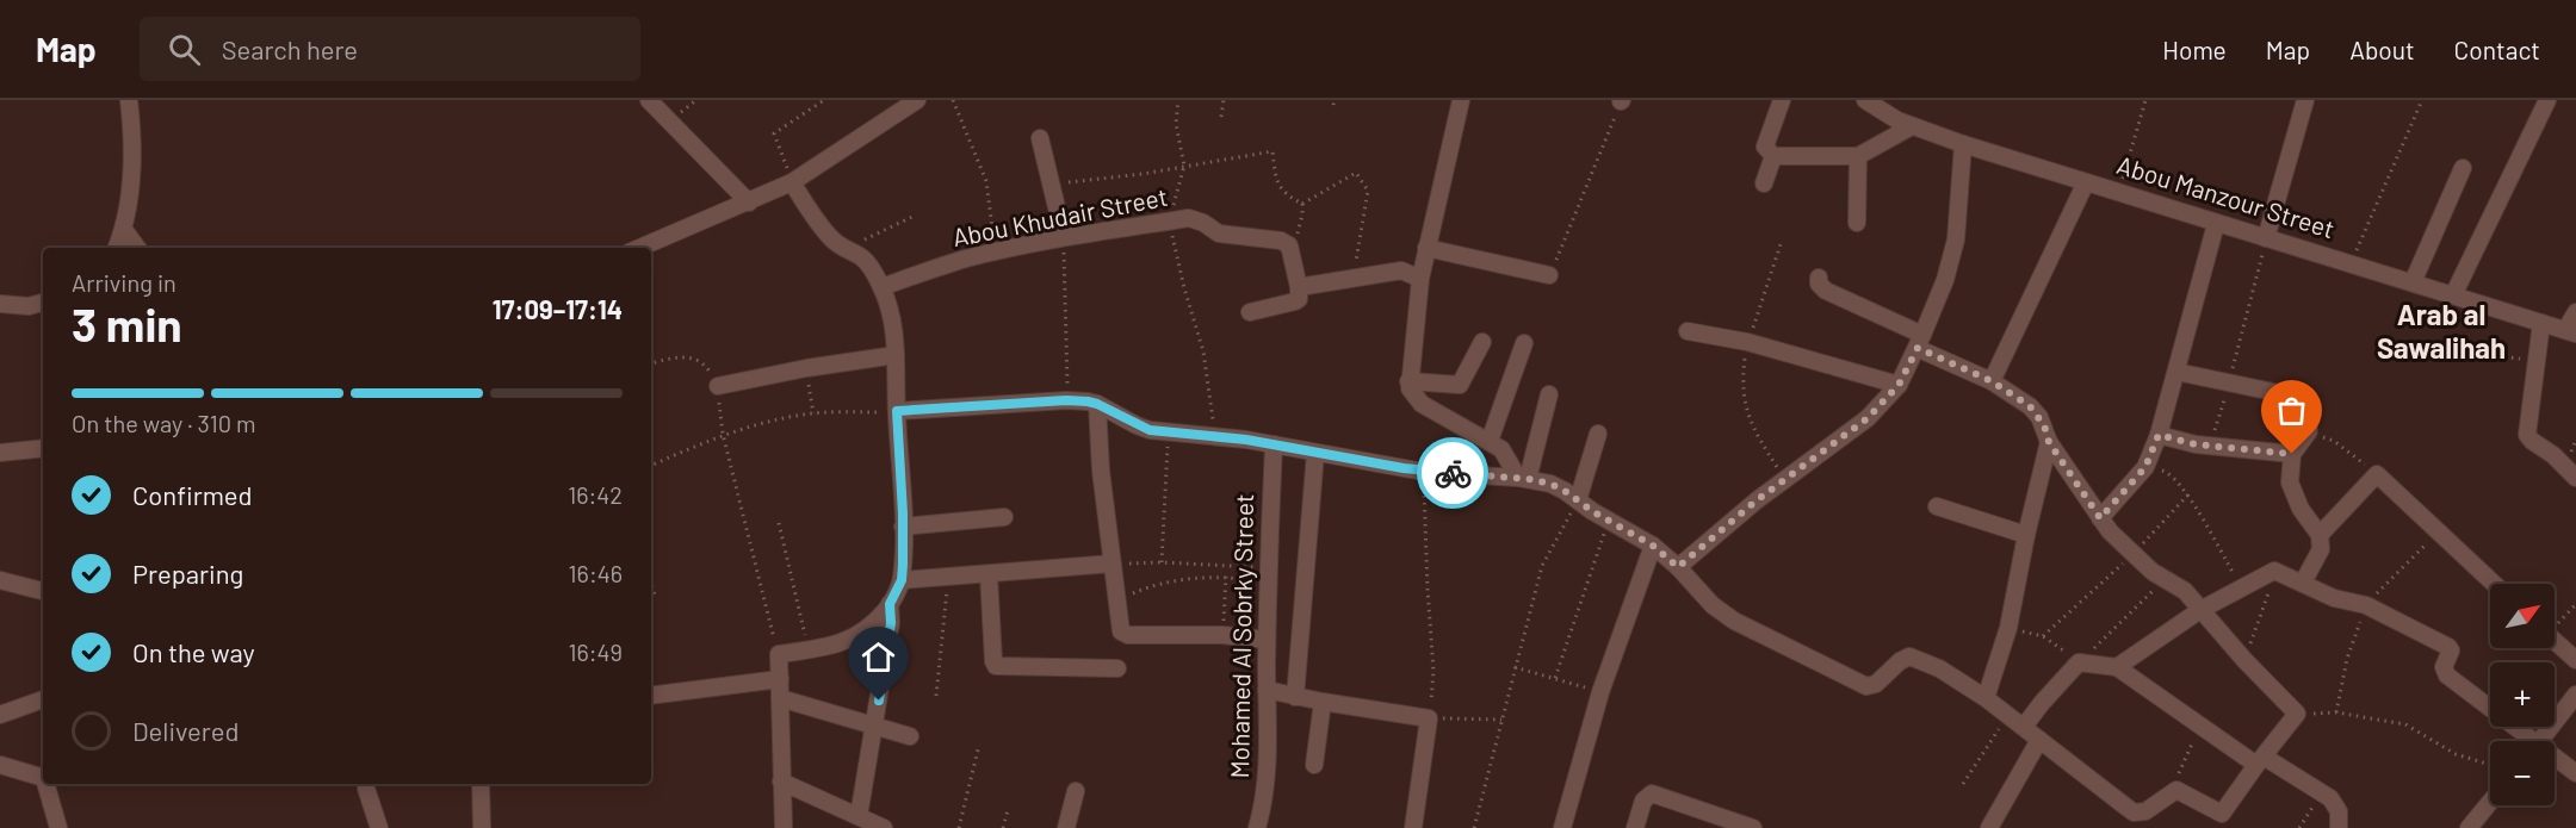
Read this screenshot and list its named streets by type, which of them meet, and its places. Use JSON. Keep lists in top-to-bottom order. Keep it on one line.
{"streets":{"street":["Abou Manzour Street","Abou Khudair Street","Mohamed Al Sobrky Street"]},"districts":["Arab al Sawalihah"],"north":"top right","page":{"header":"Map","search":"Search here","nav":["Home","Map","About","Contact"],"heading":["3 min","Arriving in","17:09–17:14"],"bar":"On the way · 310 m","list":[["Confirmed","16:42"],["Preparing","16:46"],["On the way","16:49"],"Delivered"],"map_buttons":["+","−"]}}
